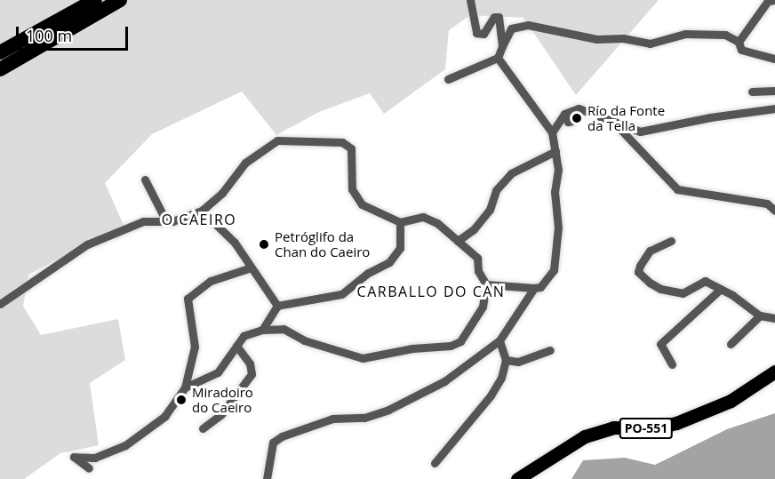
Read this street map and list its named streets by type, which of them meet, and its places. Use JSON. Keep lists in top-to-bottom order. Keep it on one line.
{"streets":{"main road":["PO-551"]},"districts":["O CAEIRO","CARBALLO DO CAN"],"places":["Río da Fonte da Tella","Petróglifo da Chan do Caeiro","Miradoiro do Caeiro"],"scale_bar":"100 m"}
